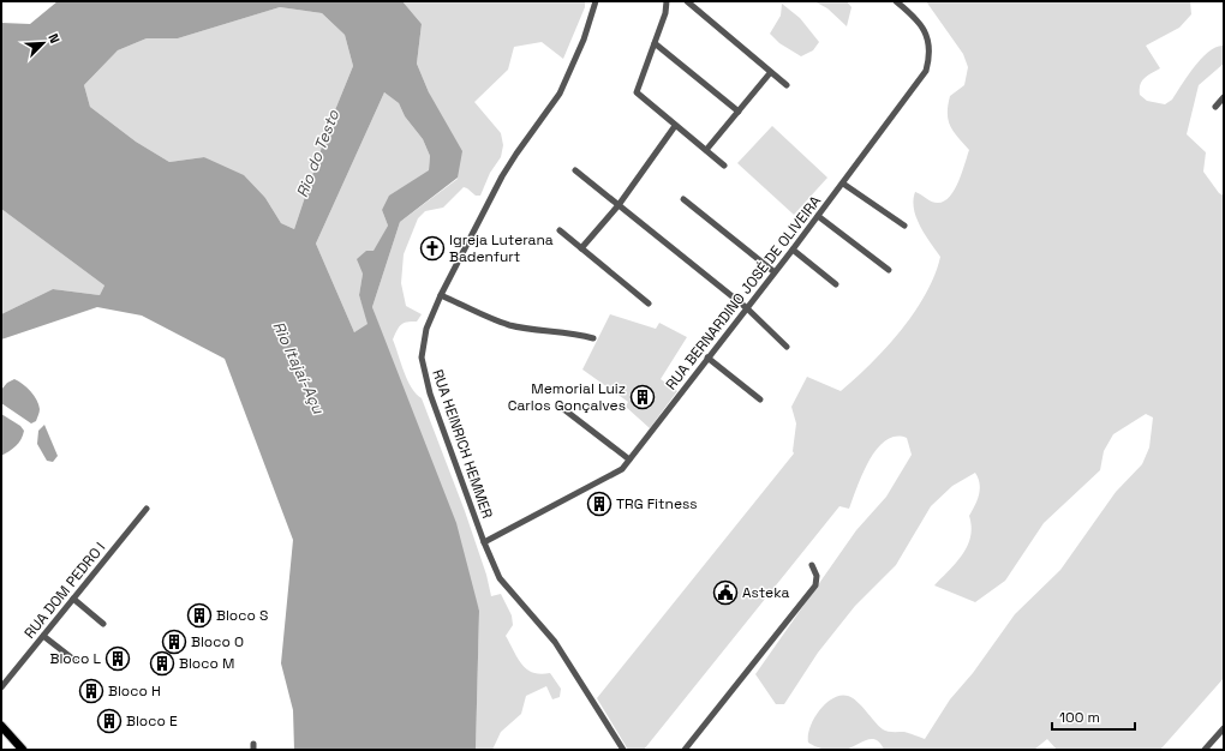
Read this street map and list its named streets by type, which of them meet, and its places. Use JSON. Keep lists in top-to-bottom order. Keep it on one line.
{"streets":{"street":["RUA BERNARDINO JOSÉ DE OLIVEIRA","RUA HEINRICH HEMMER","RUA DOM PEDRO I"]},"crossings":[["RUA BERNARDINO JOSÉ DE OLIVEIRA","RUA HEINRICH HEMMER"]],"water":["Rio do Testo","Rio Itajaí-Açu"],"places":{"church":["Igreja Luterana Badenfurt"],"building":["Memorial Luiz Carlos Gonçalves","TRG Fitness","Bloco S","Bloco O","Bloco L","Bloco M","Bloco H","Bloco E"],"public building":["Asteka"]},"scale_bar":"100 m","north":"top right"}
